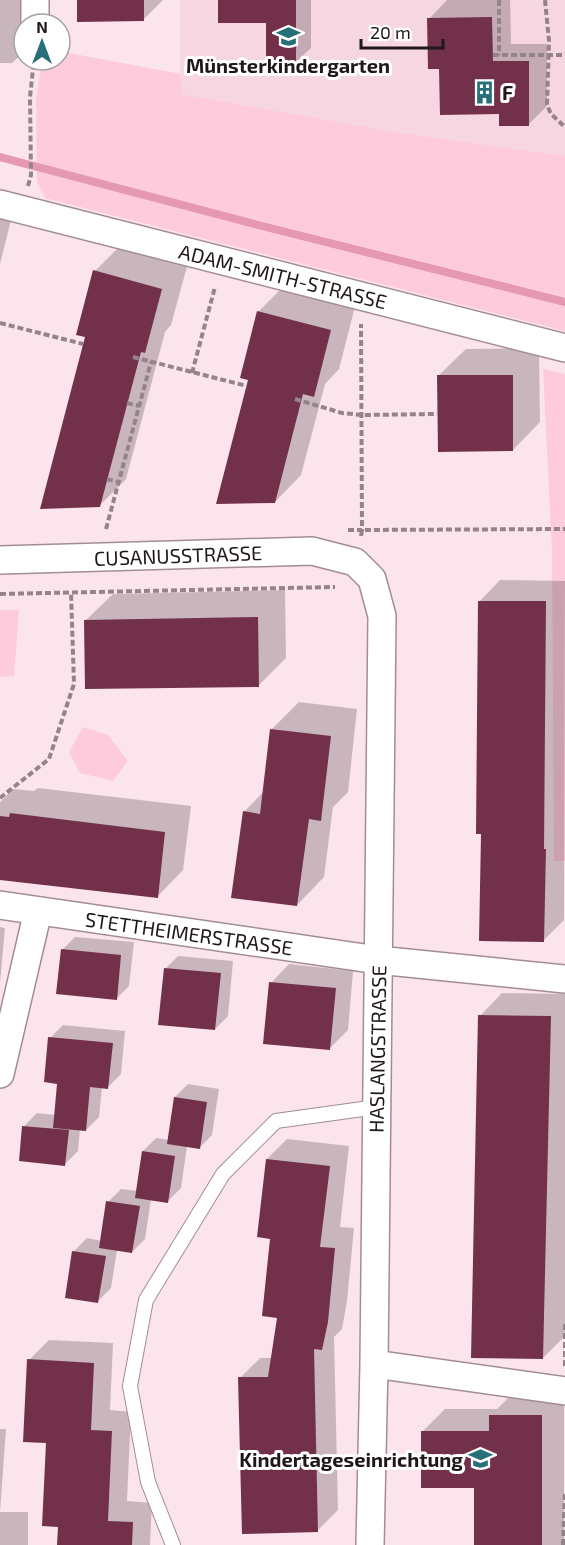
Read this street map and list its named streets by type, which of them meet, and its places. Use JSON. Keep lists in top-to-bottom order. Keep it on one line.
{"streets":{"street":["ADAM-SMITH-STRASSE","CUSANUSSTRASSE","STETTHEIMERSTRASSE","HASLANGSTRASSE"]},"crossings":[["CUSANUSSTRASSE","HASLANGSTRASSE"],["STETTHEIMERSTRASSE","HASLANGSTRASSE"]],"places":{"school or university":["Münsterkindergarten","Kindertageseinrichtung"],"building":["F"]},"scale_bar":"20 m","north":"top"}
